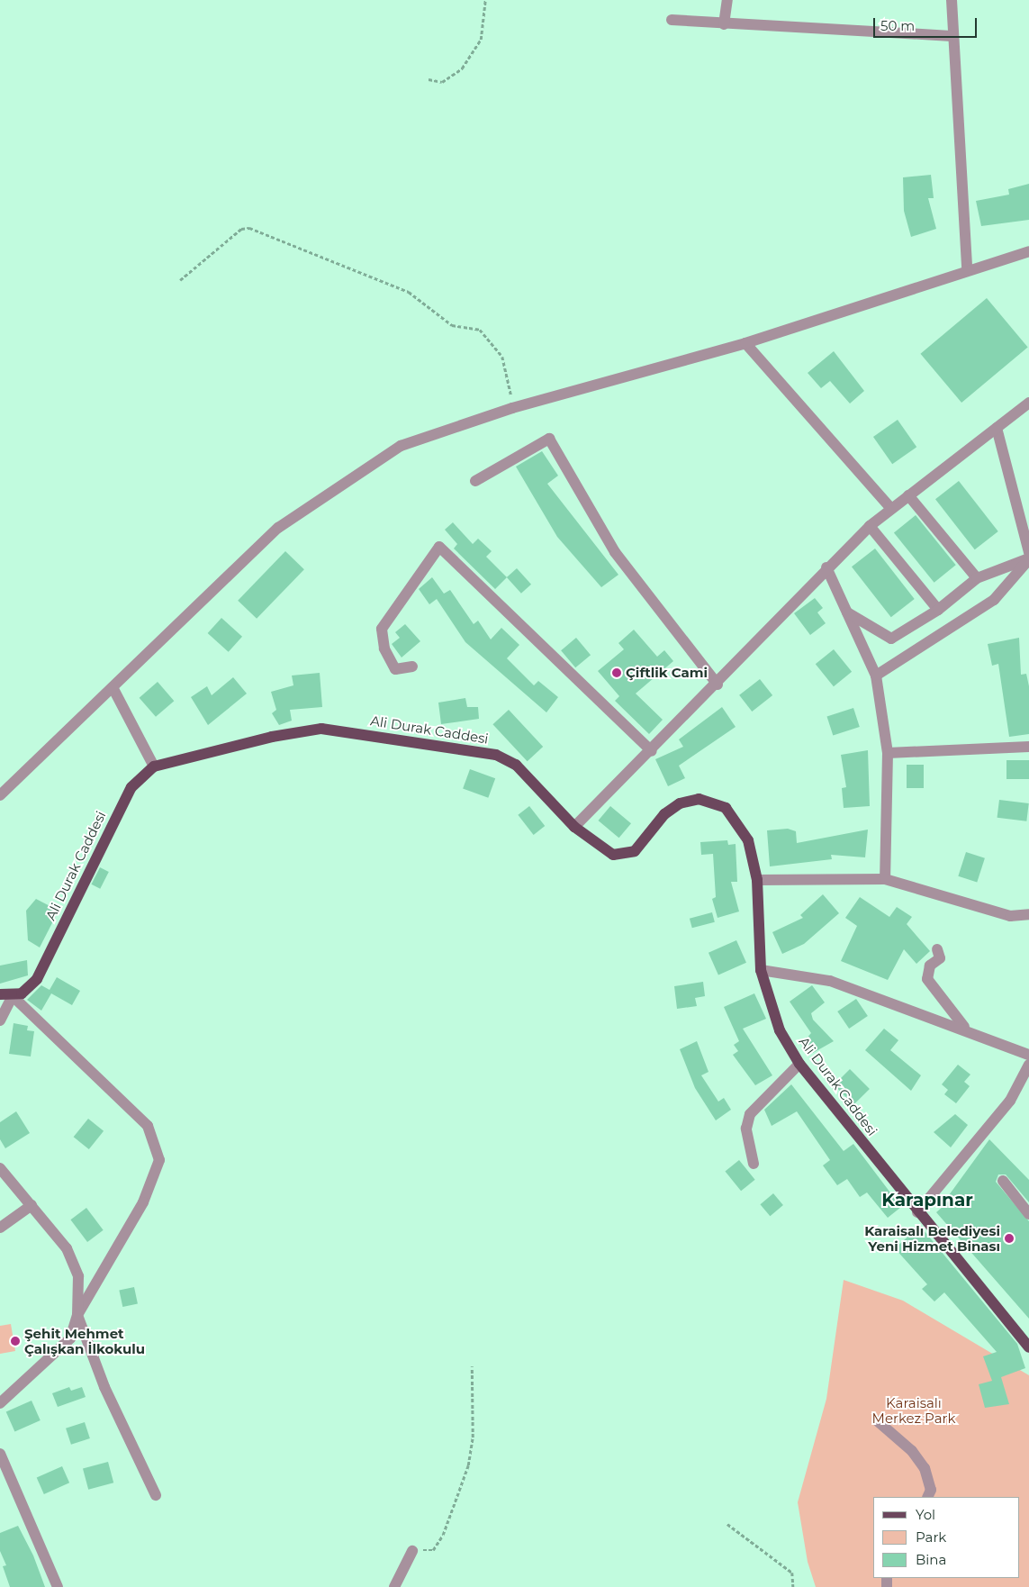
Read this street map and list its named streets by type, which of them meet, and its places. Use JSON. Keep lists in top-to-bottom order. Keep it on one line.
{"streets":{"main road":["Ali Durak Caddesi"]},"districts":["Karapınar"],"parks":["Karaisalı Merkez Park"],"places":["Çiftlik Cami","Karaisalı Belediyesi Yeni Hizmet Binası","Şehit Mehmet Çalışkan İlkokulu"],"legend":["Yol","Park","Bina"],"scale_bar":"50 m"}
